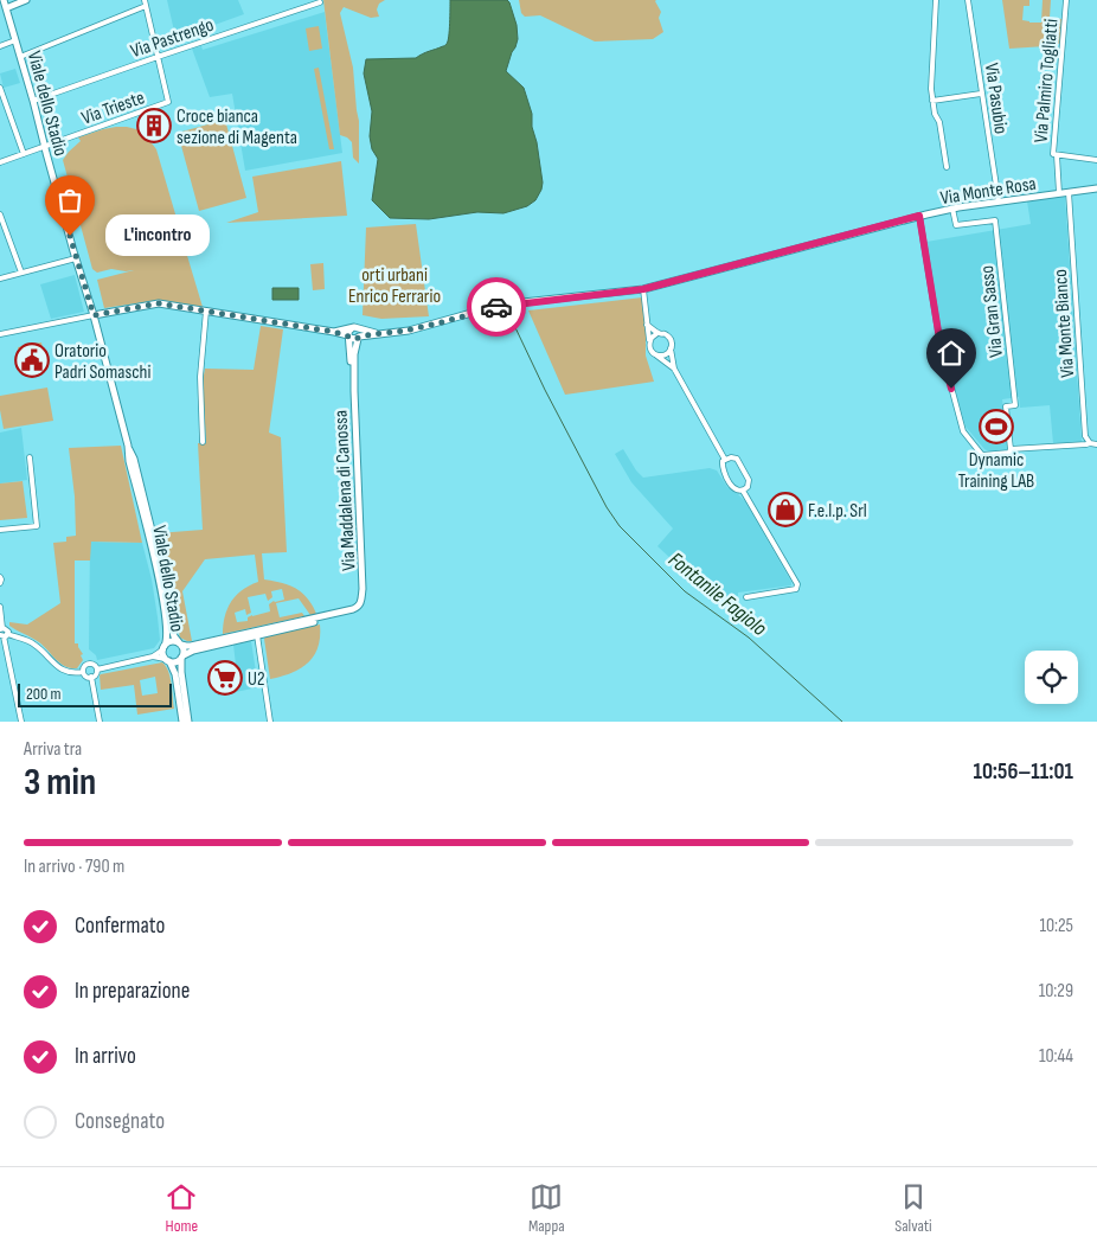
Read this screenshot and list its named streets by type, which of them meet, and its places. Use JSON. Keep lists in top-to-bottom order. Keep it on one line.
{"streets":{"street":["Via Pastrengo","Via Palmiro Togliatti","Via Pasubio","Viale dello Stadio","Via Trieste","Via Monte Rosa","Via Gran Sasso","Via Monte Bianco","Via Maddalena di Canossa"]},"crossings":[["Via Pastrengo","Viale dello Stadio"],["Via Pastrengo","Via Trieste"],["Via Pasubio","Via Monte Rosa"],["Viale dello Stadio","Via Trieste"],["Viale dello Stadio","Via Maddalena di Canossa"],["Via Monte Rosa","Via Gran Sasso"],["Via Monte Rosa","Via Monte Bianco"],["Via Monte Rosa","Via Maddalena di Canossa"]],"water":["Fontanile Fagiolo"],"parks":["orti urbani Enrico Ferrario"],"places":{"building":["Croce bianca sezione di Magenta"],"other":["L'incontro"],"public building":["Oratorio Padri Somaschi"],"sports":["Dynamic Training LAB"],"shop":["F.e.l.p. Srl"],"supermarket":["U2"]},"scale_bar":"200 m","page":{"bubble":"L'incontro","scale":"200 m","heading":["3 min","Arriva tra","10:56–11:01"],"bar":"In arrivo · 790 m","list":[["Confermato","10:25"],["In preparazione","10:29"],["In arrivo","10:44"],"Consegnato"],"tabs":["Home","Mappa","Salvati"]}}
